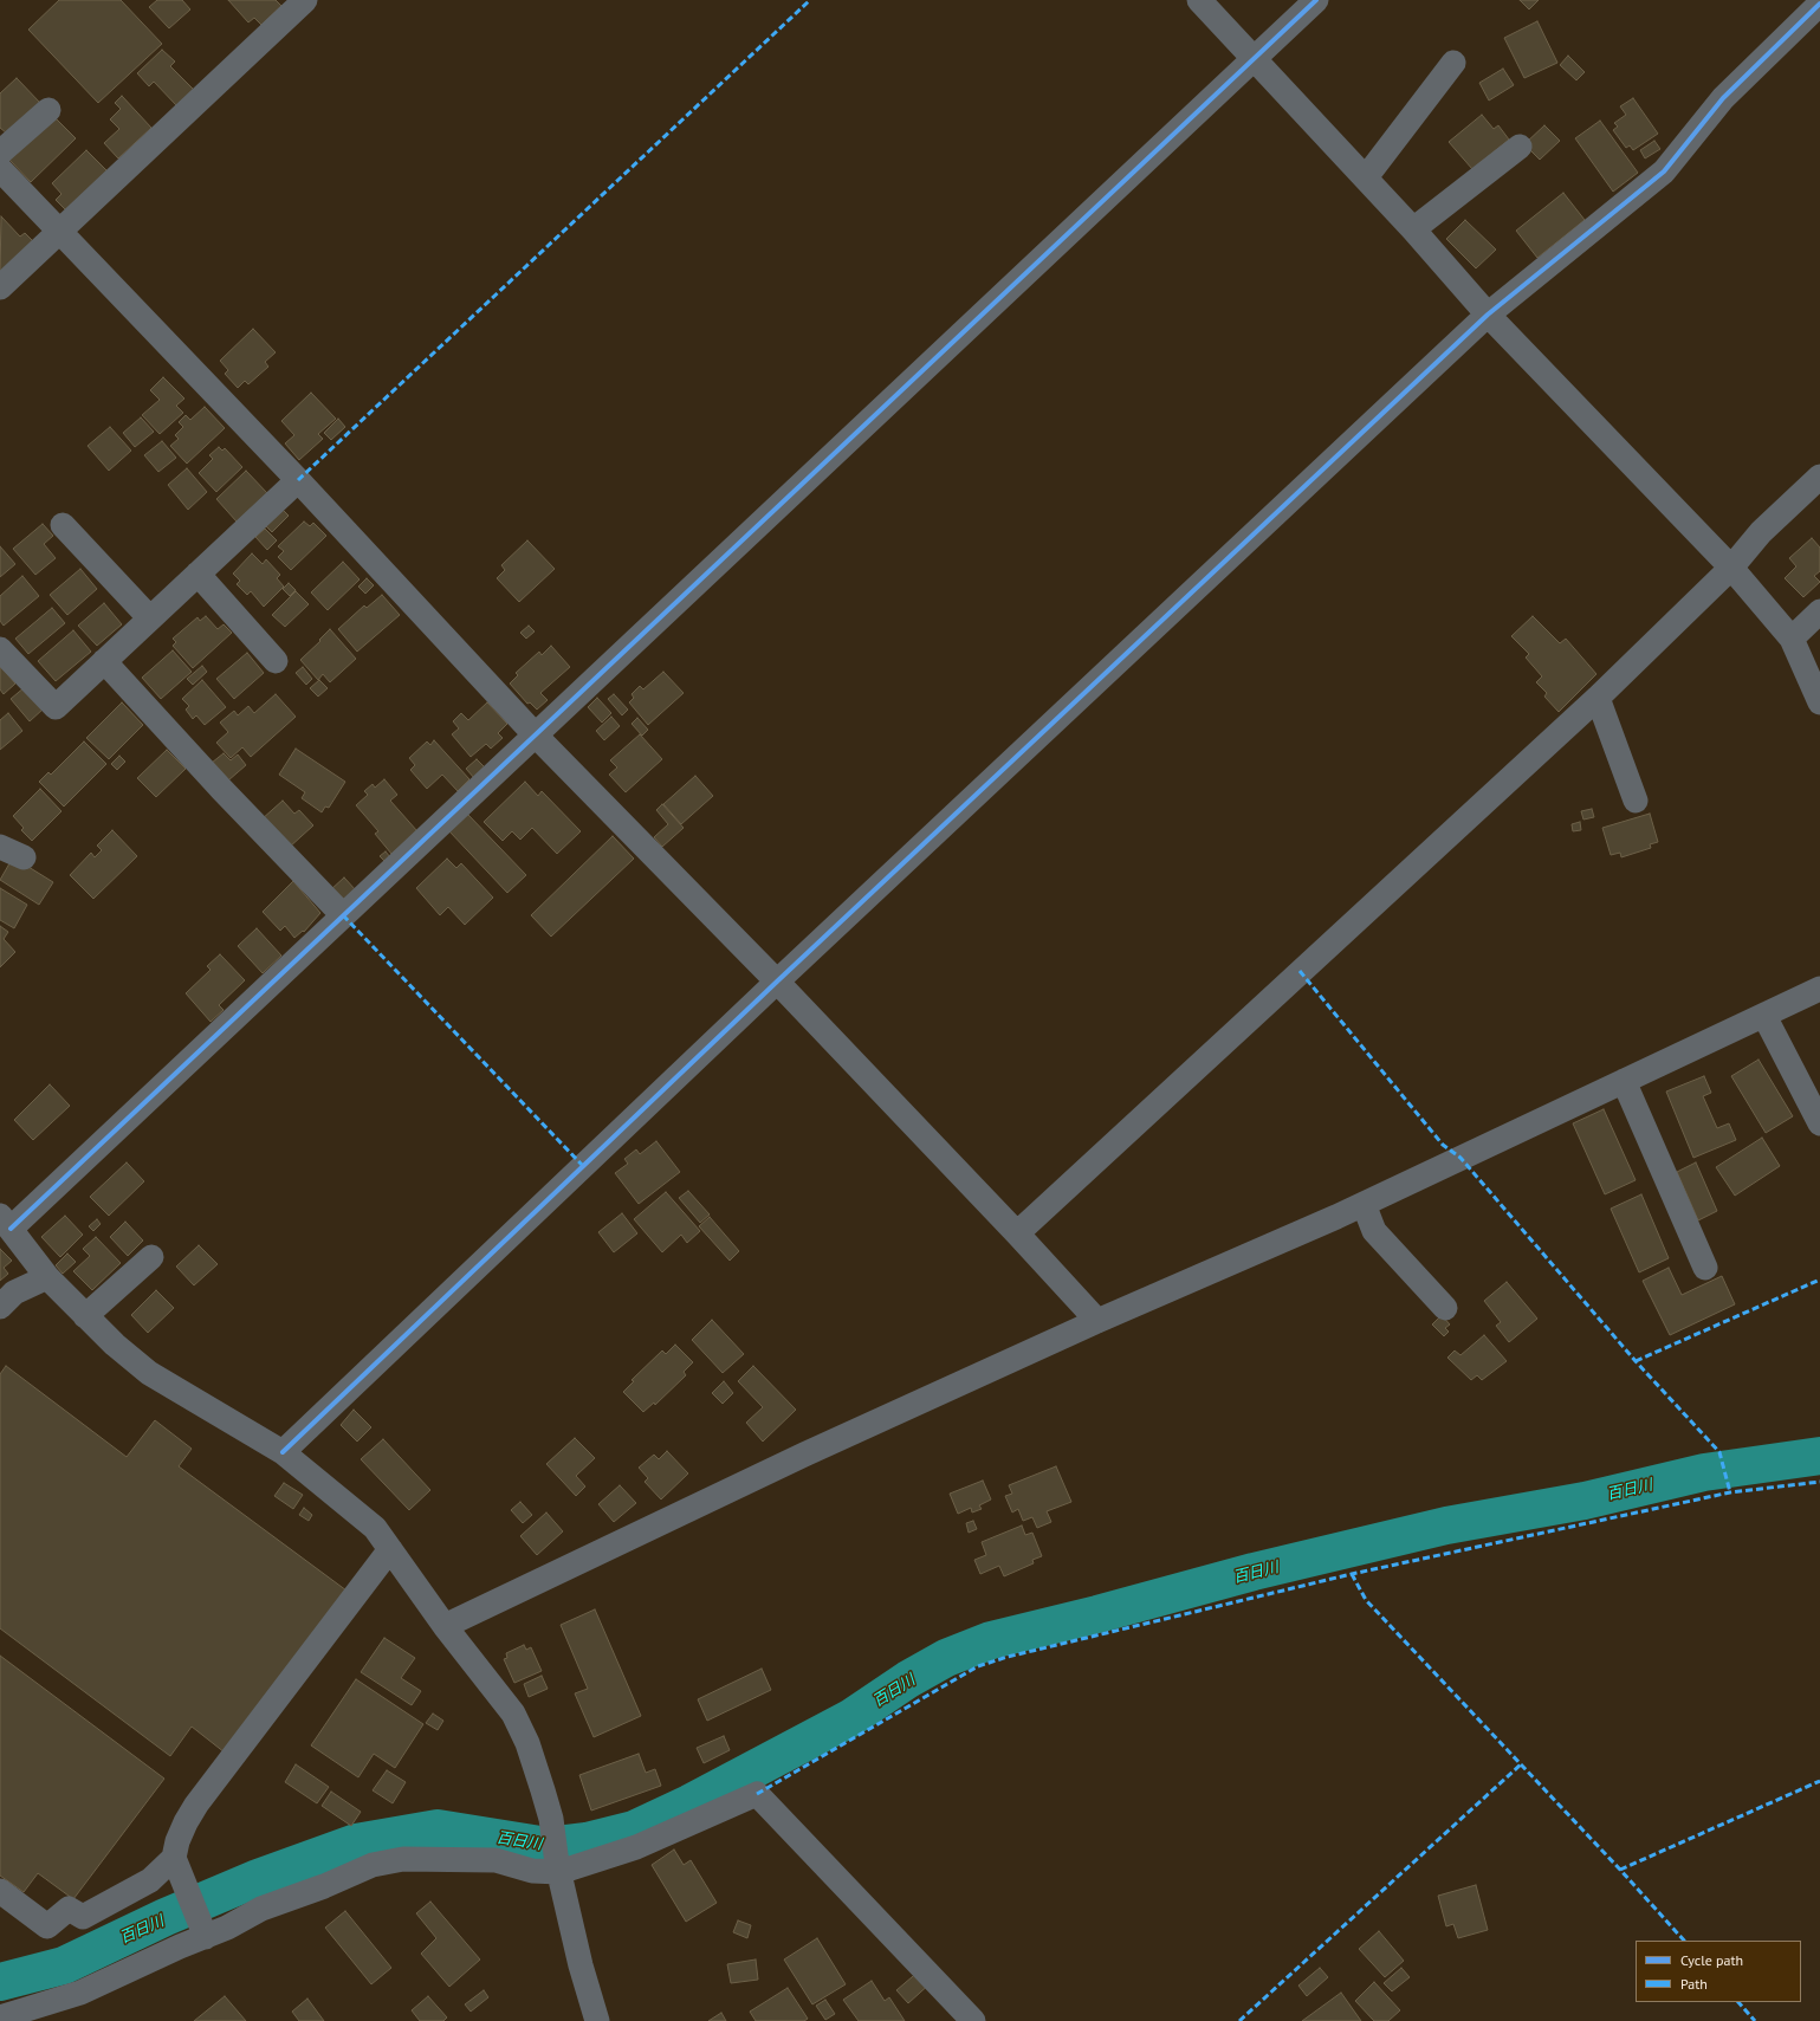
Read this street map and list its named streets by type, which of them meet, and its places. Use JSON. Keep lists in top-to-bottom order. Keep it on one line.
{"water":["百日川"],"legend":["Cycle path","Path"]}
